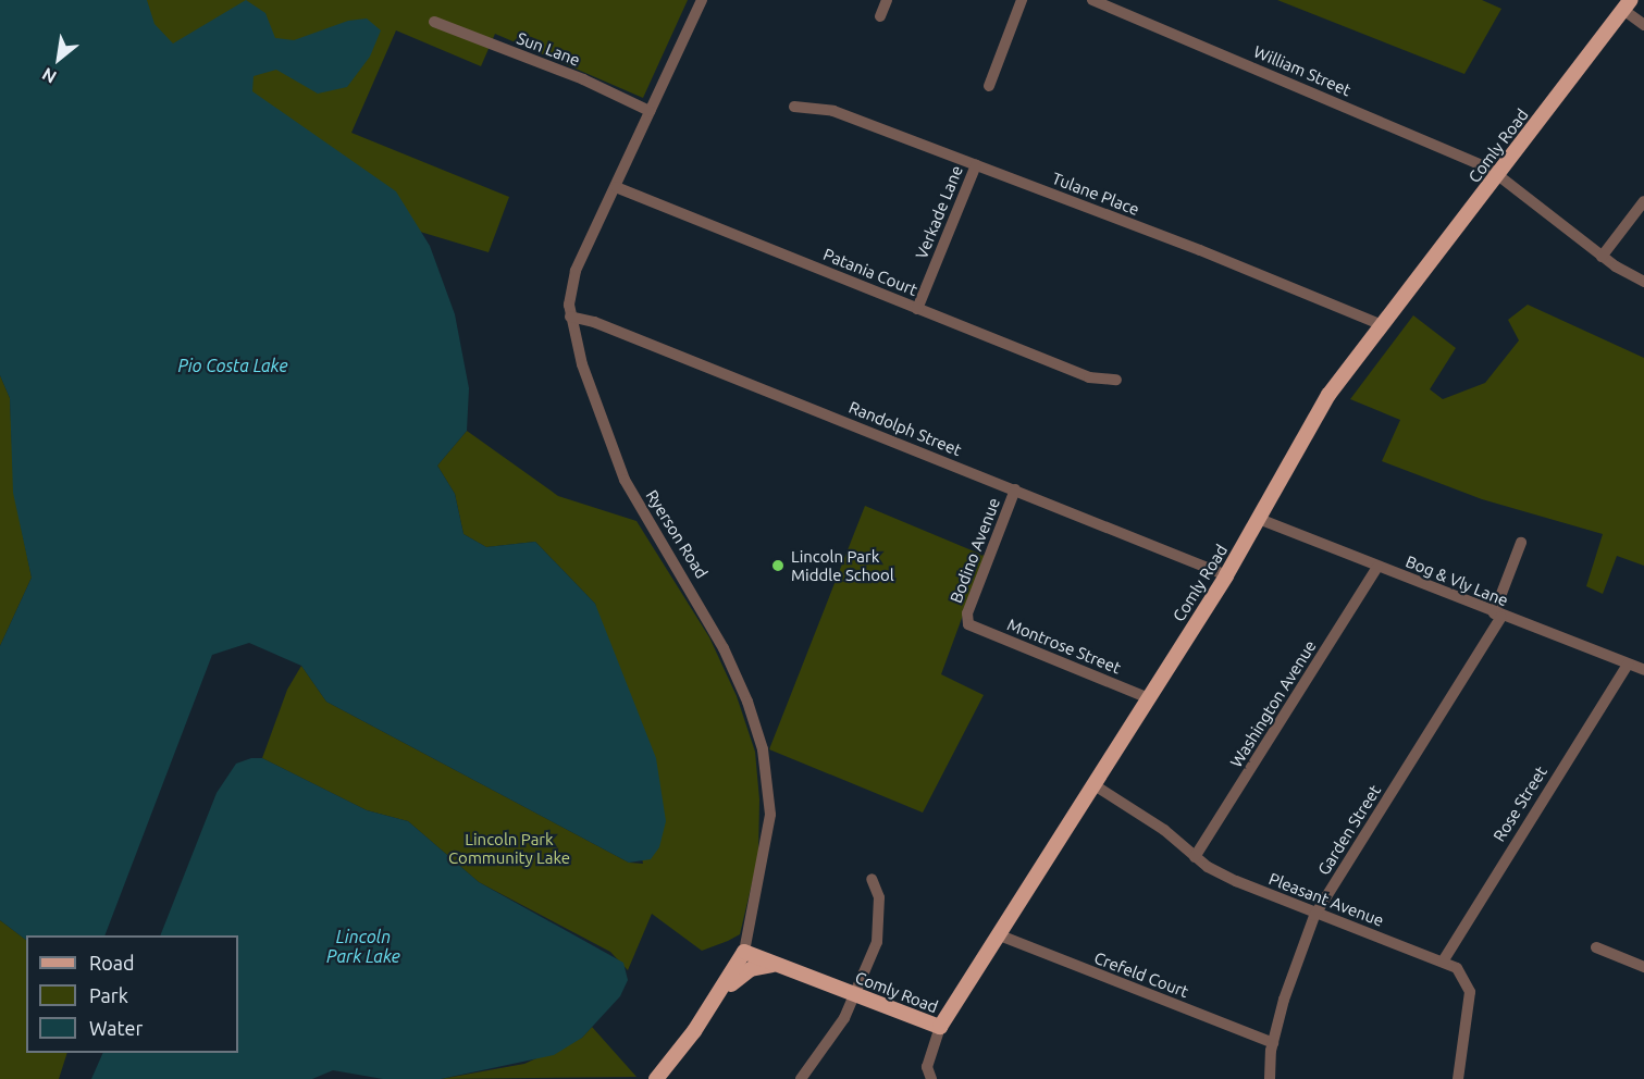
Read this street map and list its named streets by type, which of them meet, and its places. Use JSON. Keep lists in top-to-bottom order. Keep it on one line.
{"streets":{"main road":["Comly Road","Ryerson Road"],"street":["Sun Lane","William Street","Tulane Place","Verkade Lane","Patania Court","Randolph Street","Bodino Avenue","Bog & Vly Lane","Montrose Street","Washington Avenue","Rose Street","Garden Street","Pleasant Avenue","Crefeld Court"]},"crossings":[["Sun Lane","Ryerson Road"],["William Street","Comly Road"],["Comly Road","Tulane Place"],["Comly Road","Randolph Street"],["Comly Road","Ryerson Road"],["Comly Road","Bog & Vly Lane"],["Comly Road","Montrose Street"],["Comly Road","Pleasant Avenue"],["Comly Road","Crefeld Court"],["Tulane Place","Verkade Lane"],["Verkade Lane","Patania Court"],["Patania Court","Ryerson Road"],["Randolph Street","Ryerson Road"],["Randolph Street","Bodino Avenue"],["Bodino Avenue","Montrose Street"],["Bog & Vly Lane","Washington Avenue"],["Bog & Vly Lane","Rose Street"],["Bog & Vly Lane","Garden Street"],["Washington Avenue","Pleasant Avenue"],["Rose Street","Pleasant Avenue"],["Garden Street","Pleasant Avenue"],["Garden Street","Crefeld Court"]],"water":["Pio Costa Lake","Lincoln Park Lake"],"parks":["Lincoln Park Community Lake"],"places":["Lincoln Park Middle School"],"legend":["Road","Park","Water"],"north":"bottom left"}
